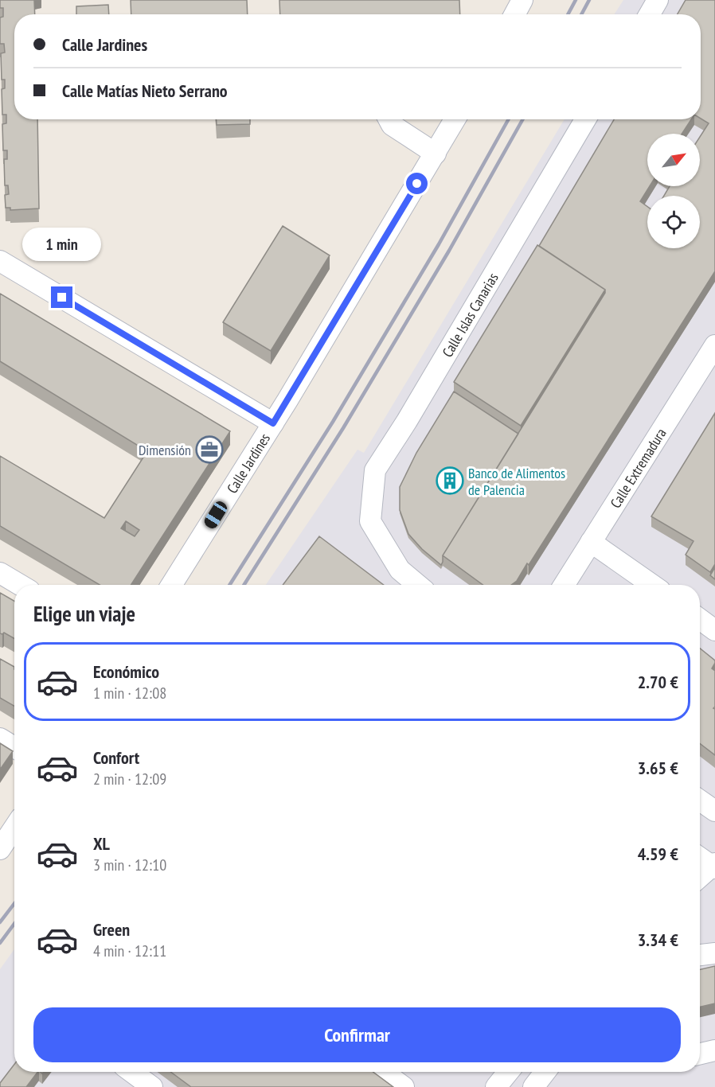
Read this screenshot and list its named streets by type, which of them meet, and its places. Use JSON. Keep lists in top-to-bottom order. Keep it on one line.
{"streets":{"street":["Calle Islas Canarias","Calle Jardines","Calle Extremadura"]},"places":{"office":["Dimensión"],"building":["Banco de Alimentos de Palencia"]},"north":"top right","page":{"banner":["Calle Jardines","Calle Matías Nieto Serrano"],"bubble":"1 min","heading":"Elige un viaje","list":[{"name":"Económico","note":"1 min · 12:08","value":"2.70 €"},{"name":"Confort","note":"2 min · 12:09","value":"3.65 €"},{"name":"XL","note":"3 min · 12:10","value":"4.59 €"},{"name":"Green","note":"4 min · 12:11","value":"3.34 €"}],"buttons":"Confirmar"}}
